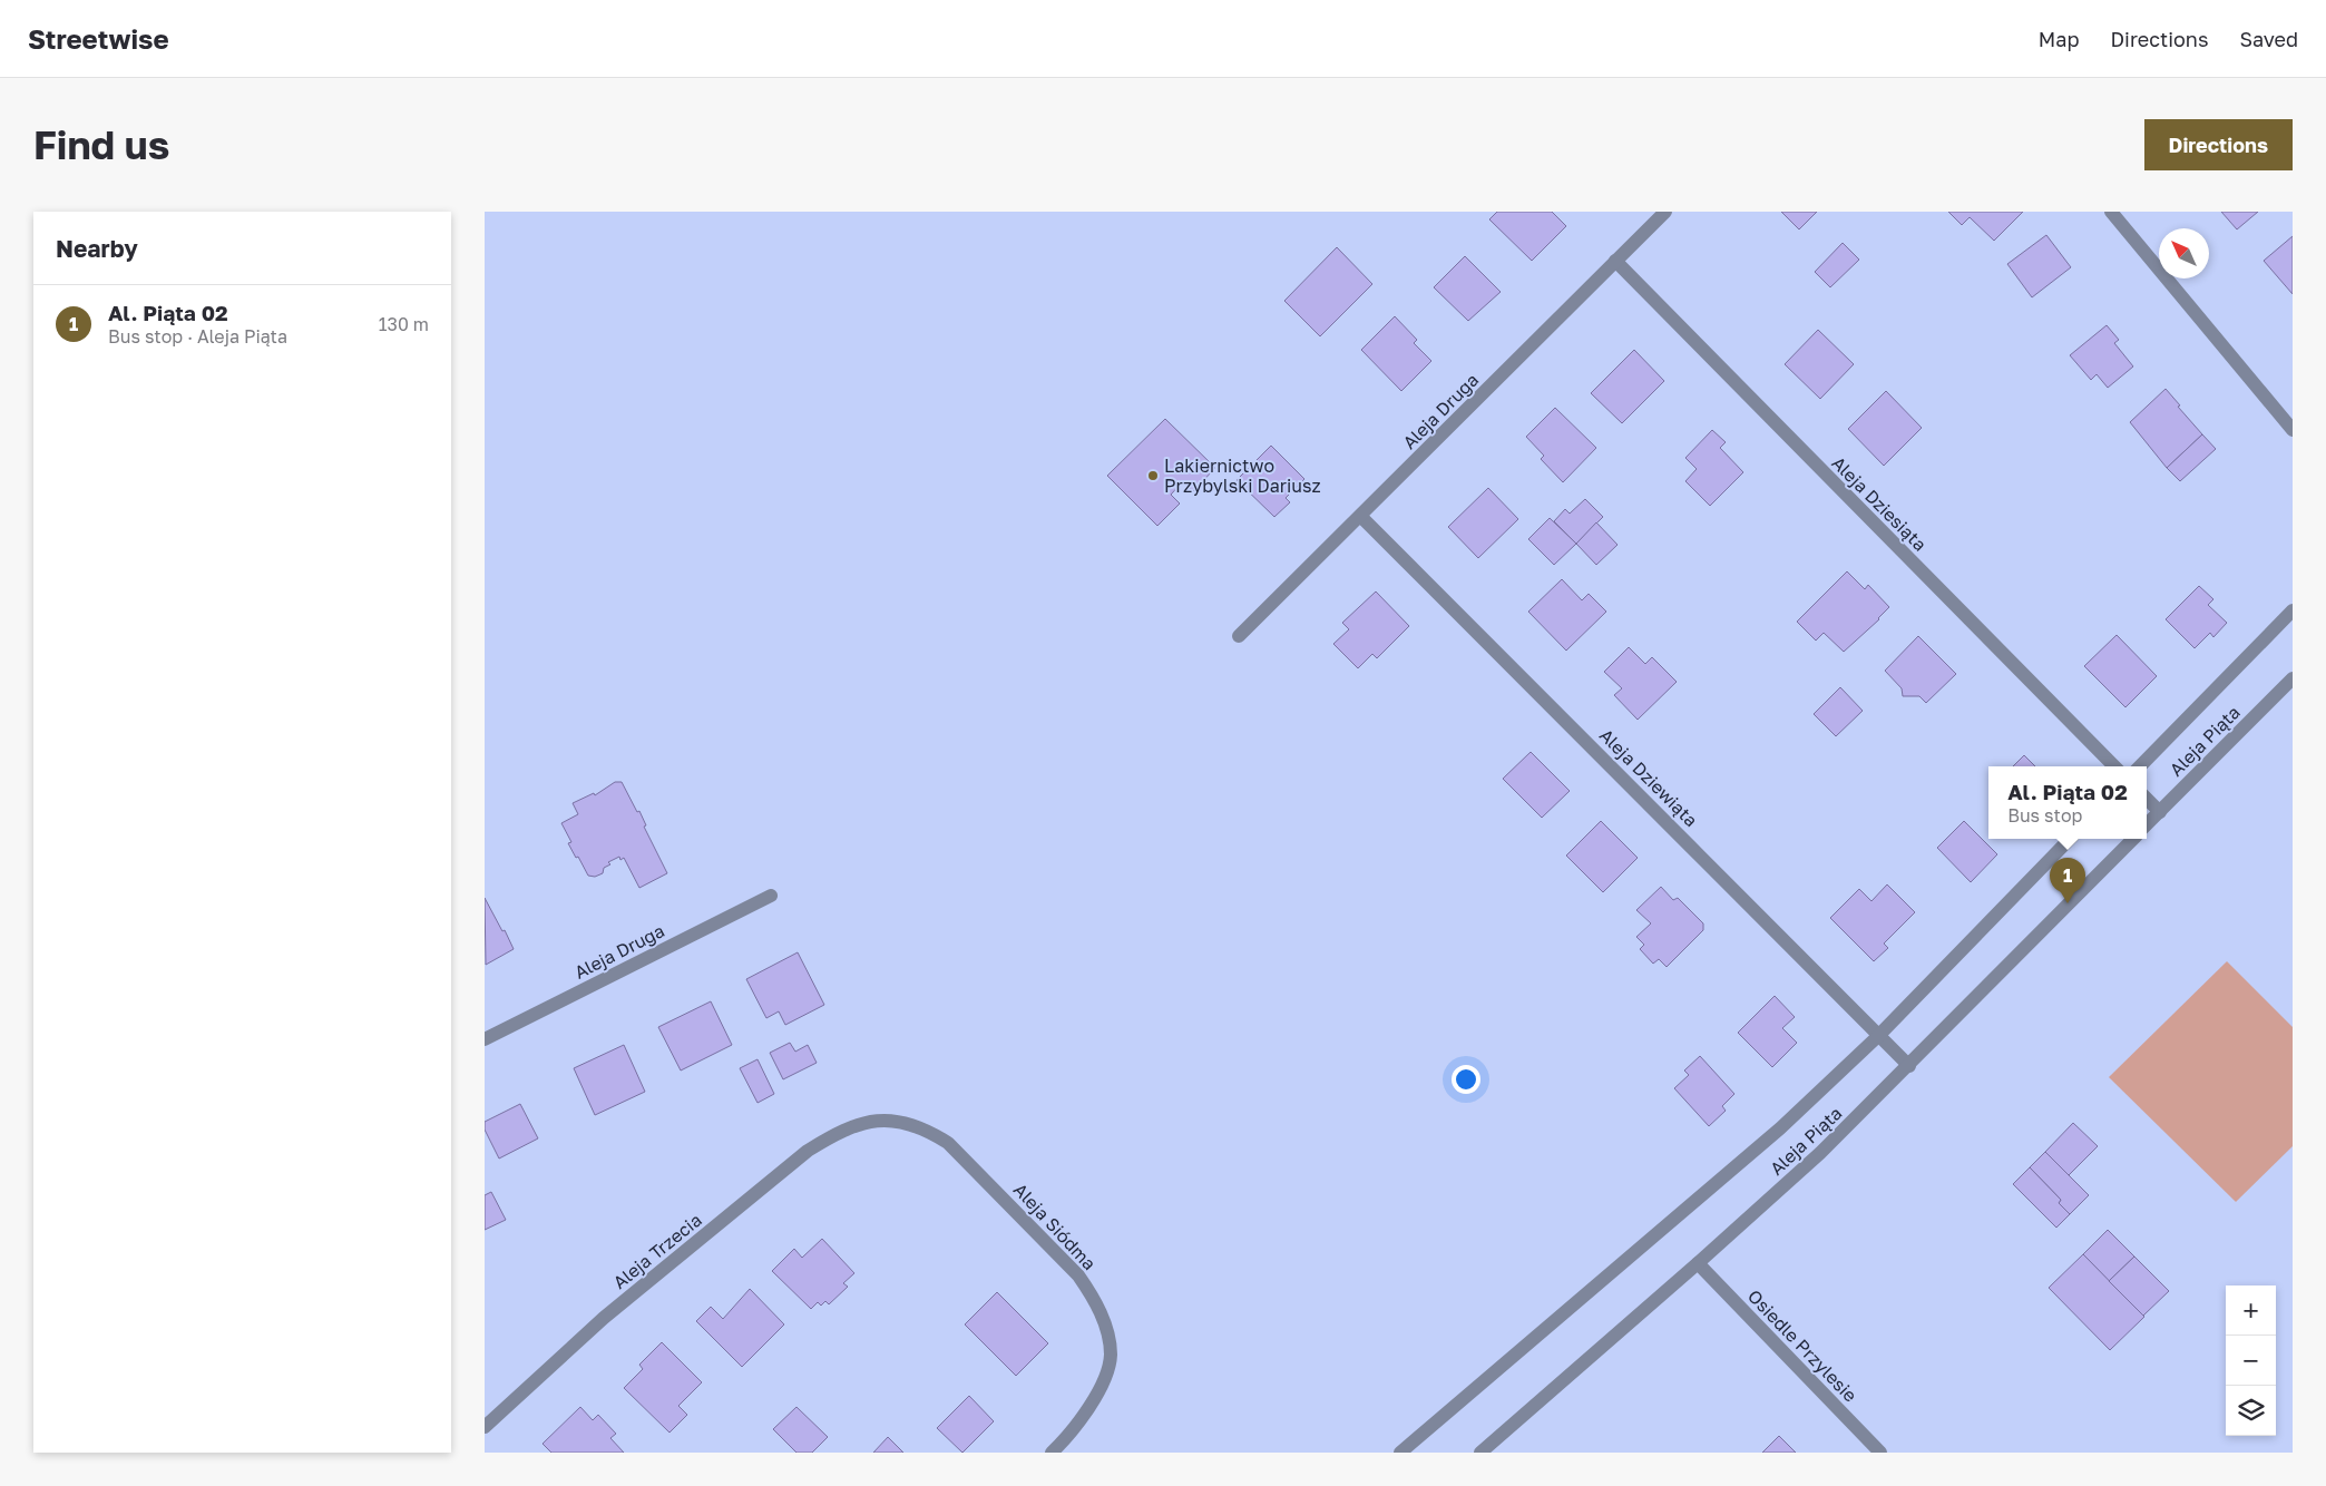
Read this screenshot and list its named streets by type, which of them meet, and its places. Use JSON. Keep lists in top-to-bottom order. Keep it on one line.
{"streets":{"street":["Aleja Druga","Aleja Dziesiąta","Aleja Piąta","Aleja Dziewiąta","Aleja Siódma","Aleja Trzecia","Osiedle Przylesie"]},"crossings":[["Aleja Druga","Aleja Dziesiąta"],["Aleja Druga","Aleja Dziewiąta"],["Aleja Piąta","Aleja Dziewiąta"],["Aleja Piąta","Osiedle Przylesie"],["Aleja Siódma","Aleja Trzecia"]],"places":["Lakiernictwo Przybylski Dariusz"],"north":"top left","page":{"header":"Streetwise","nav":["Map","Directions","Saved"],"buttons":"Directions","title":"Find us","heading":"Nearby","list":[{"mark":"1","name":"Al. Piąta 02","note":"Bus stop · Aleja Piąta","value":"130 m"}],"popup":["Al. Piąta 02","Bus stop"],"pins":"1","map_buttons":["+","−"]}}
